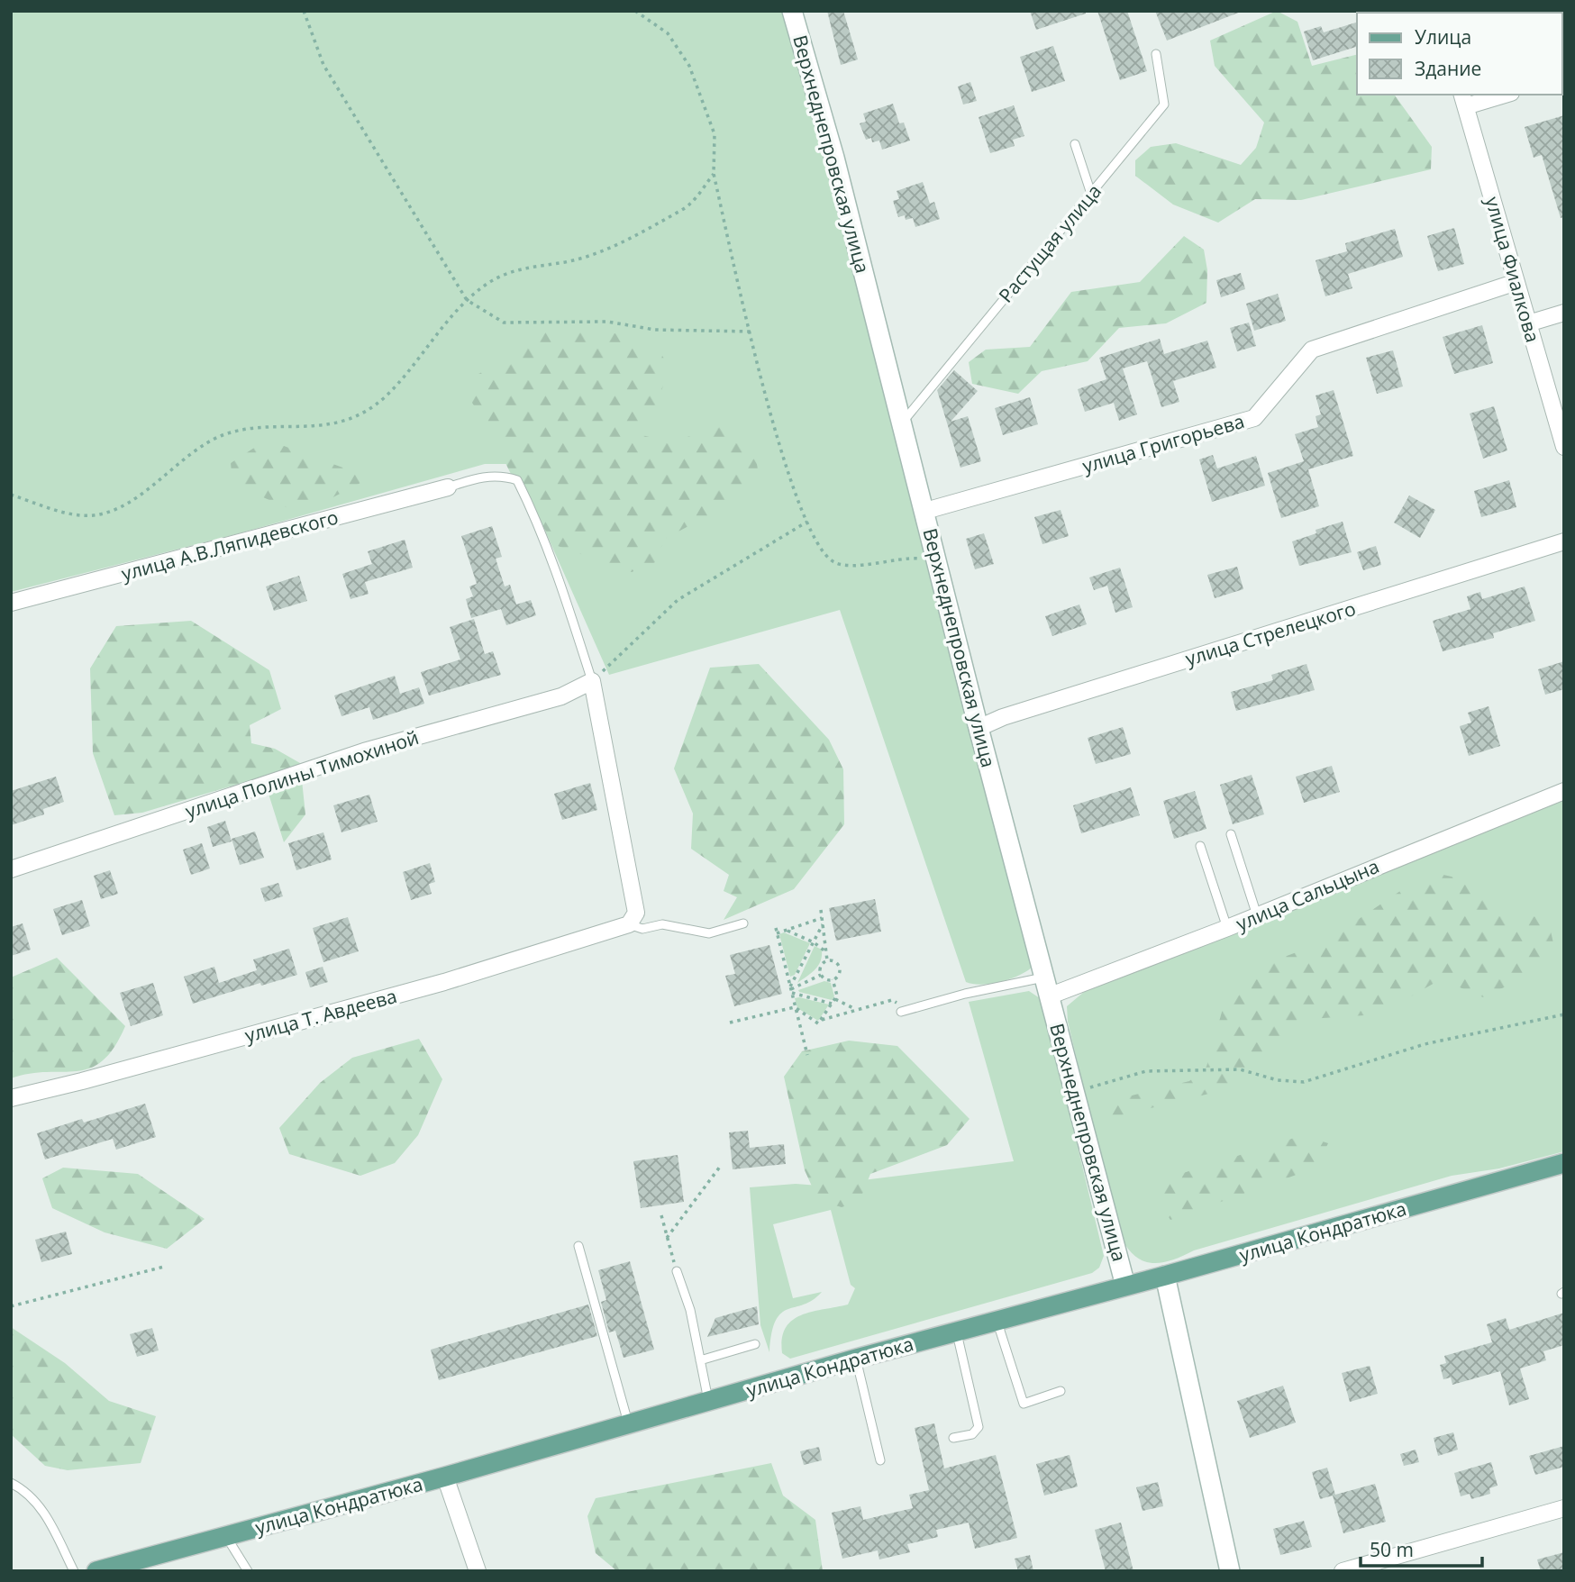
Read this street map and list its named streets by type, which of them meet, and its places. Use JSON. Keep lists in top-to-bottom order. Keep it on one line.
{"streets":{"main road":["улица Кондратюка"],"street":["Верхнеднепровская улица","улица Фиалкова","улица Григорьева","улица А.В.Ляпидевского","улица Стрелецкого","улица Полины Тимохиной","улица Сальцына","улица Т. Авдеева"],"lane":["Растущая улица"]},"crossings":[["Верхнеднепровская улица","Растущая улица"],["Верхнеднепровская улица","улица Григорьева"],["Верхнеднепровская улица","улица Стрелецкого"],["Верхнеднепровская улица","улица Сальцына"],["Верхнеднепровская улица","улица Кондратюка"],["улица Фиалкова","улица Григорьева"]],"legend":["Улица","Здание"],"scale_bar":"50 m"}
